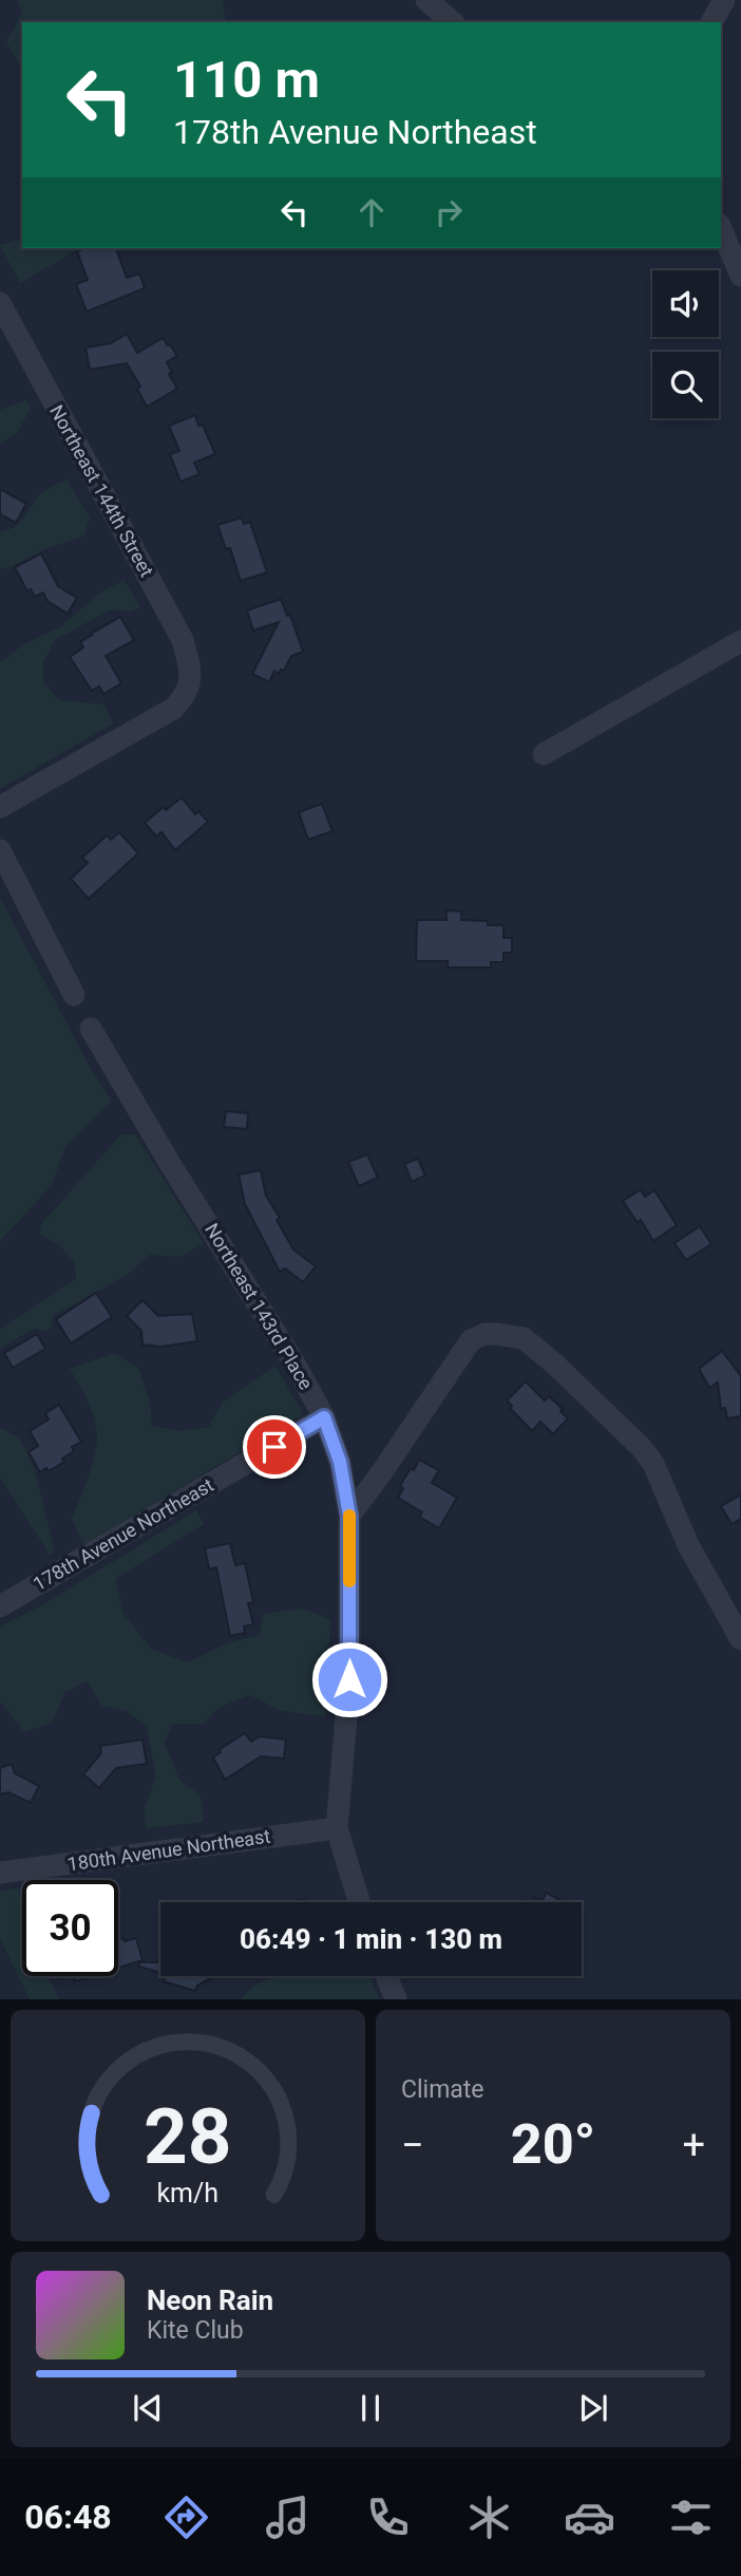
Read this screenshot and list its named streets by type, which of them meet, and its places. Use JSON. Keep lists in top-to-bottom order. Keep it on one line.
{"streets":{"street":["Northeast 144th Street","Northeast 143rd Place","178th Avenue Northeast","180th Avenue Northeast"]},"crossings":[["Northeast 143rd Place","178th Avenue Northeast"],["Northeast 143rd Place","180th Avenue Northeast"]],"page":{"turn":["110 m","178th Avenue Northeast"],"limit":"30","trip":"06:49 · 1 min · 130 m","tile":"Climate","heat":["−","20°","+"],"song":["Neon Rain","Kite Club"],"tabs":"06:48","gauge":["28","km/h"]}}
